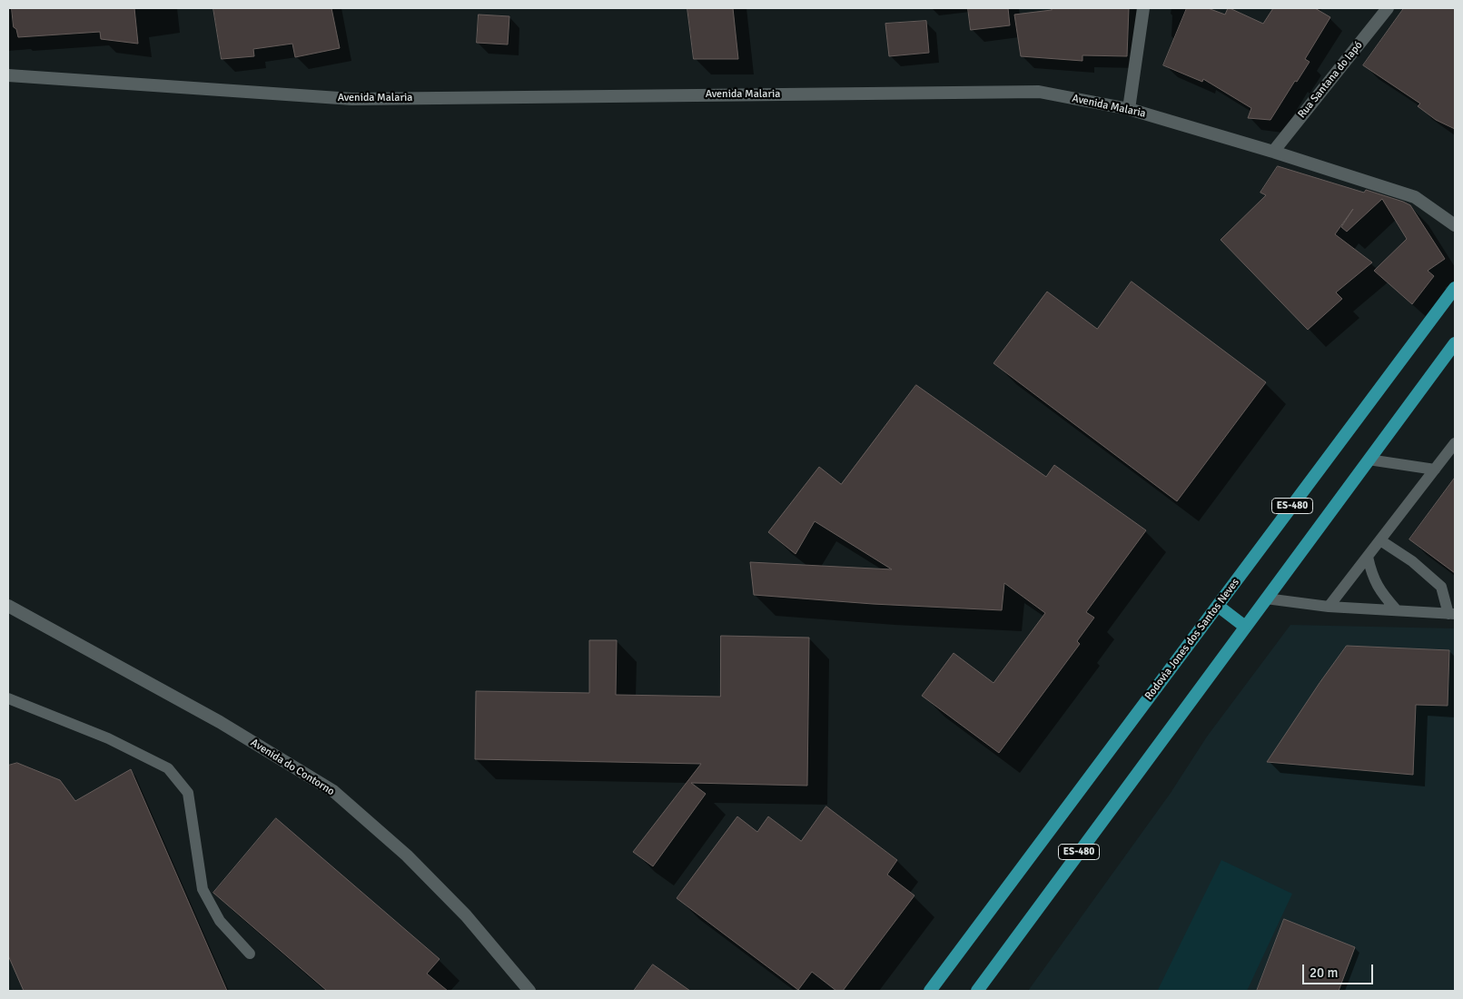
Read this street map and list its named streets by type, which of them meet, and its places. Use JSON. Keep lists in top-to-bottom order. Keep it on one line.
{"streets":{"main road":["ES-480","Rodovia Jones dos Santos Neves"],"street":["Rua Santana do Iapó","Avenida Malaria","Avenida do Contorno"]},"crossings":[["Rua Santana do Iapó","Avenida Malaria"]],"scale_bar":"20 m"}
